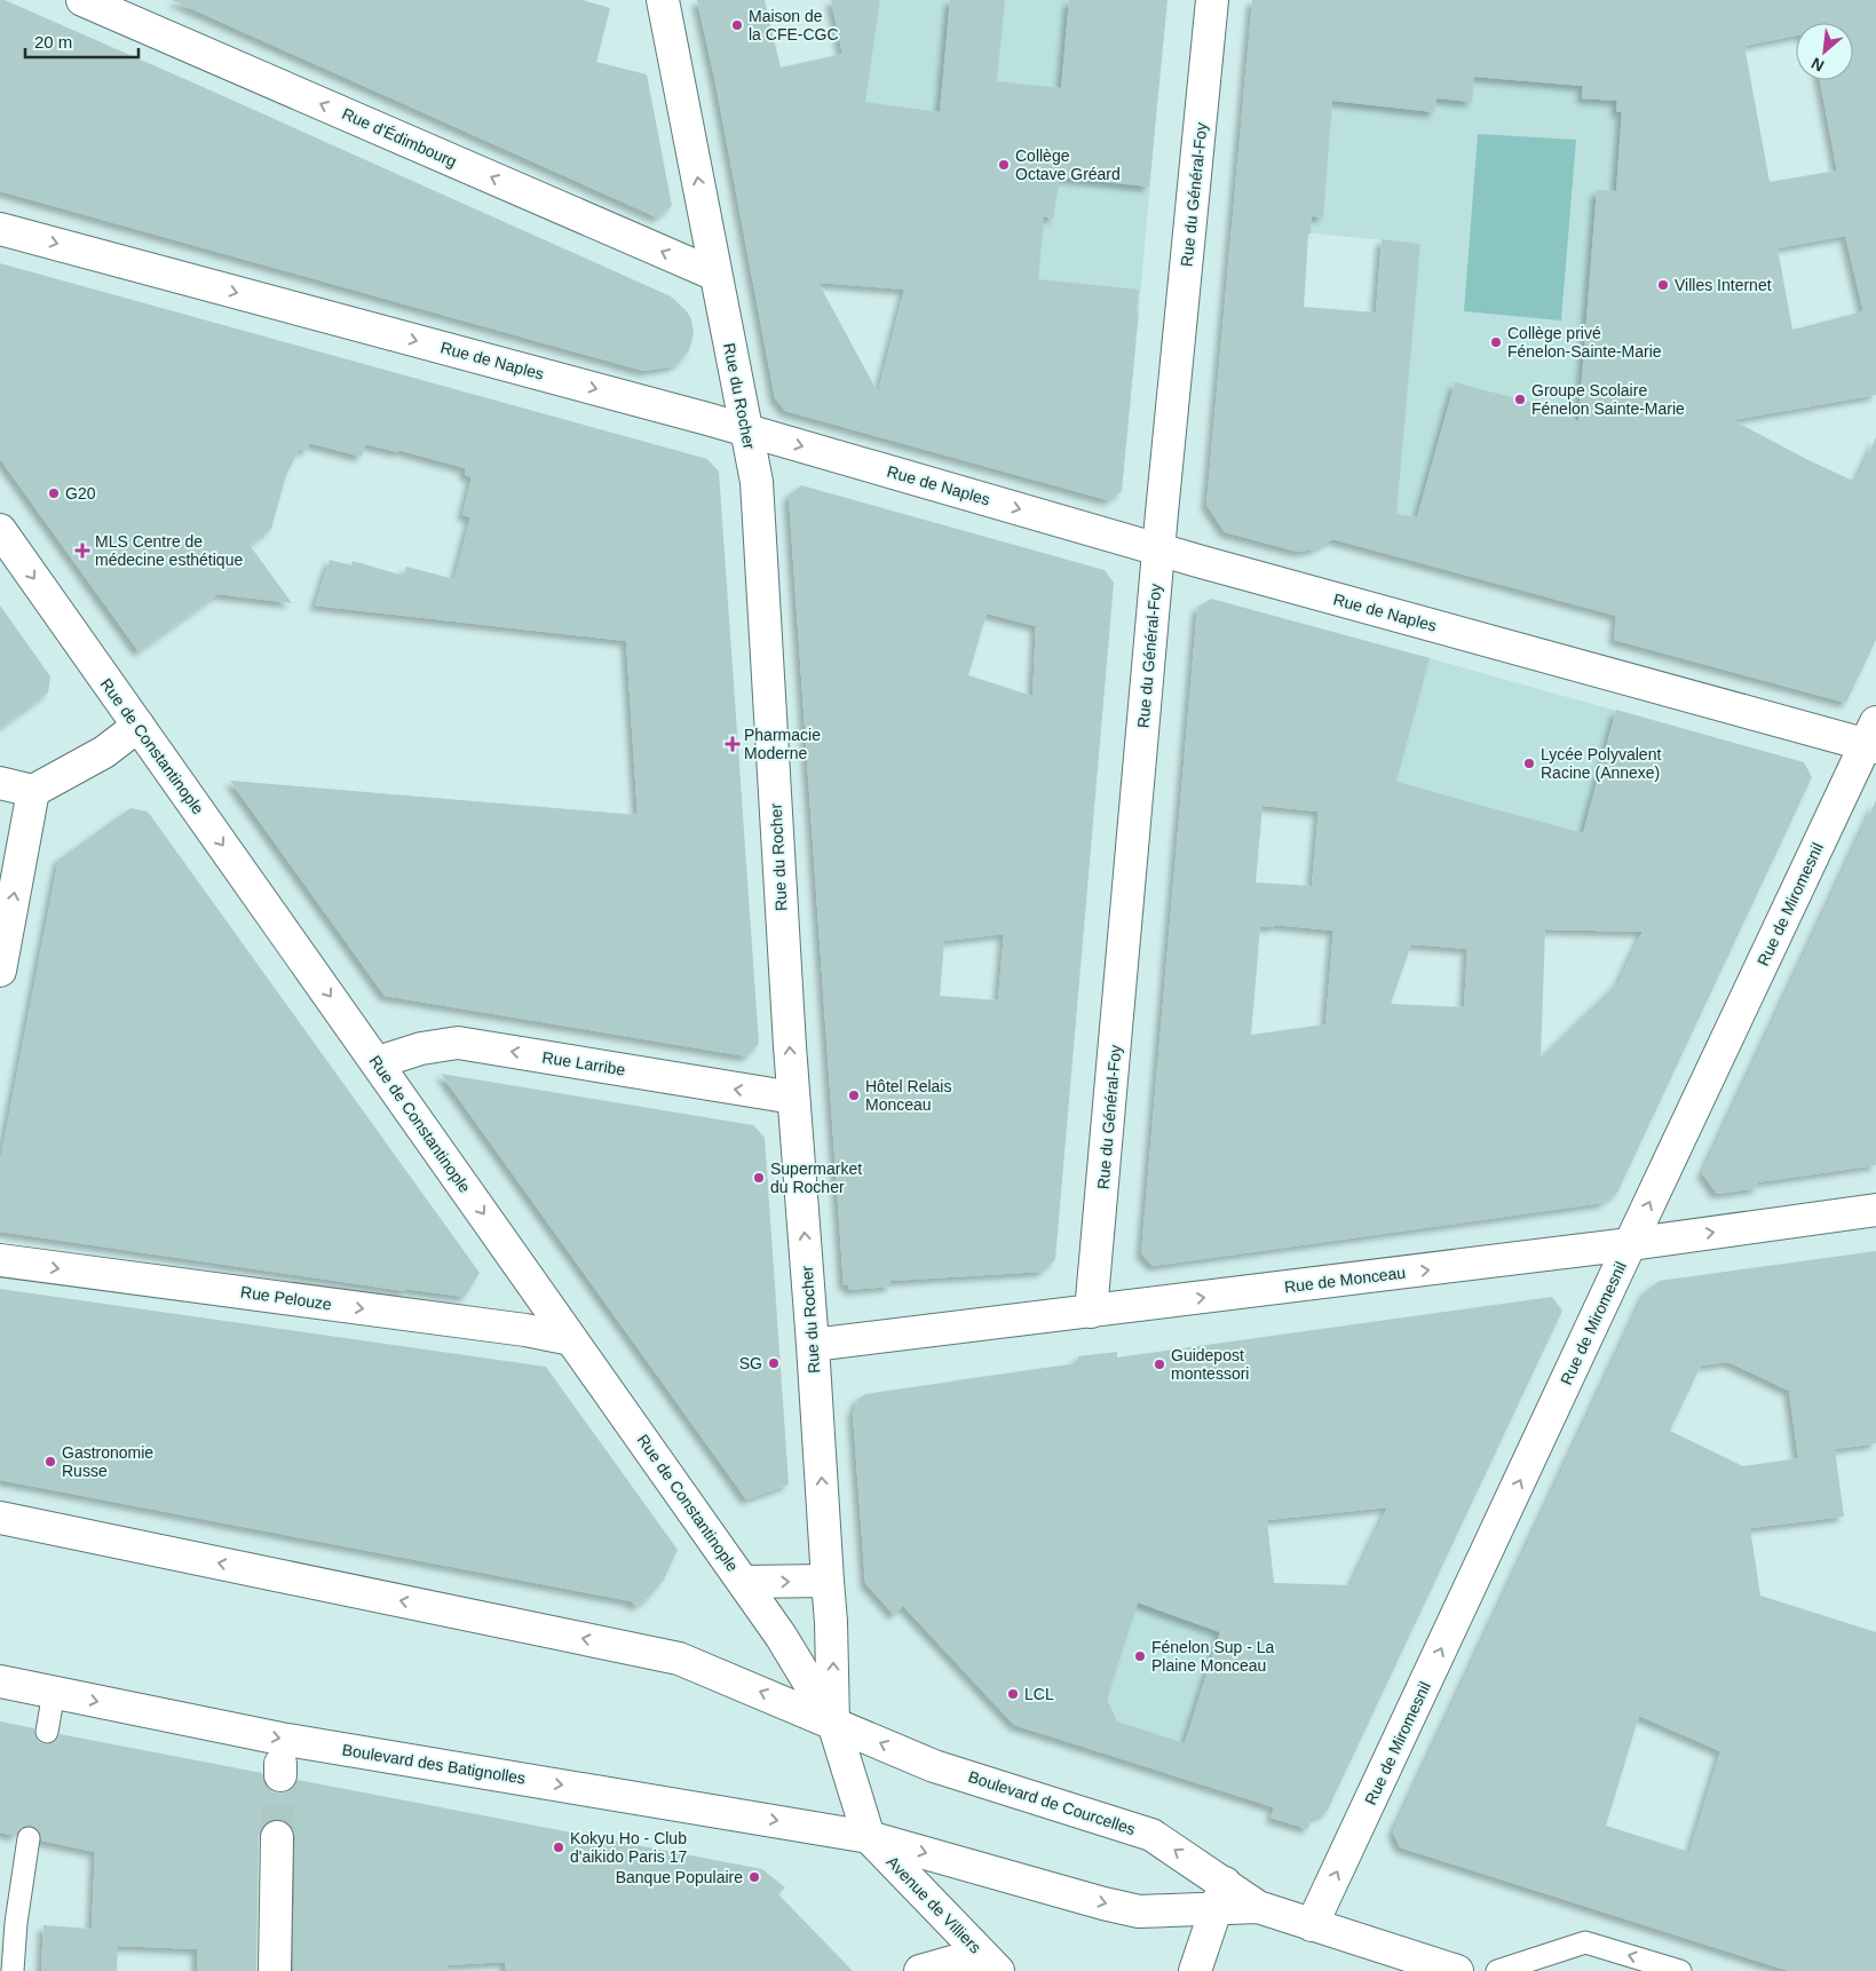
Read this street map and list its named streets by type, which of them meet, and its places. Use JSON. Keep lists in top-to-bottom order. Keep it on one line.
{"streets":{"street":["Rue d'Édimbourg","Rue du Général-Foy","Rue de Naples","Rue du Rocher","Rue de Constantinople","Rue de Miromesnil","Rue Larribe","Rue de Monceau","Rue Pelouze","Boulevard des Batignolles","Boulevard de Courcelles","Avenue de Villiers"]},"crossings":[["Rue d'Édimbourg","Rue du Rocher"],["Rue du Général-Foy","Rue de Naples"],["Rue du Général-Foy","Rue de Monceau"],["Rue de Naples","Rue du Rocher"],["Rue de Naples","Rue de Miromesnil"],["Rue du Rocher","Rue de Constantinople"],["Rue du Rocher","Rue Larribe"],["Rue du Rocher","Rue de Monceau"],["Rue du Rocher","Boulevard de Courcelles"],["Rue de Constantinople","Rue Larribe"],["Rue de Constantinople","Rue Pelouze"],["Rue de Constantinople","Boulevard de Courcelles"],["Rue de Miromesnil","Rue de Monceau"],["Rue de Miromesnil","Boulevard de Courcelles"],["Boulevard des Batignolles","Avenue de Villiers"]],"one_way":["Rue d'Édimbourg","Rue de Naples","Rue du Rocher","Rue de Constantinople","Rue de Miromesnil","Rue Larribe","Rue de Monceau"],"places":{"other":["Maison de la CFE-CGC","Collège Octave Gréard","Villes Internet","Collège privé Fénelon-Sainte-Marie","Groupe Scolaire Fénelon Sainte-Marie","G20","Lycée Polyvalent Racine (Annexe)","Hôtel Relais Monceau","Supermarket du Rocher","SG","Guidepost montessori","Gastronomie Russe","Fénelon Sup - La Plaine Monceau","LCL","Kokyu Ho - Club d'aikido Paris 17","Banque Populaire"],"health":["MLS Centre de médecine esthétique","Pharmacie Moderne"]},"scale_bar":"20 m","north":"bottom left"}
